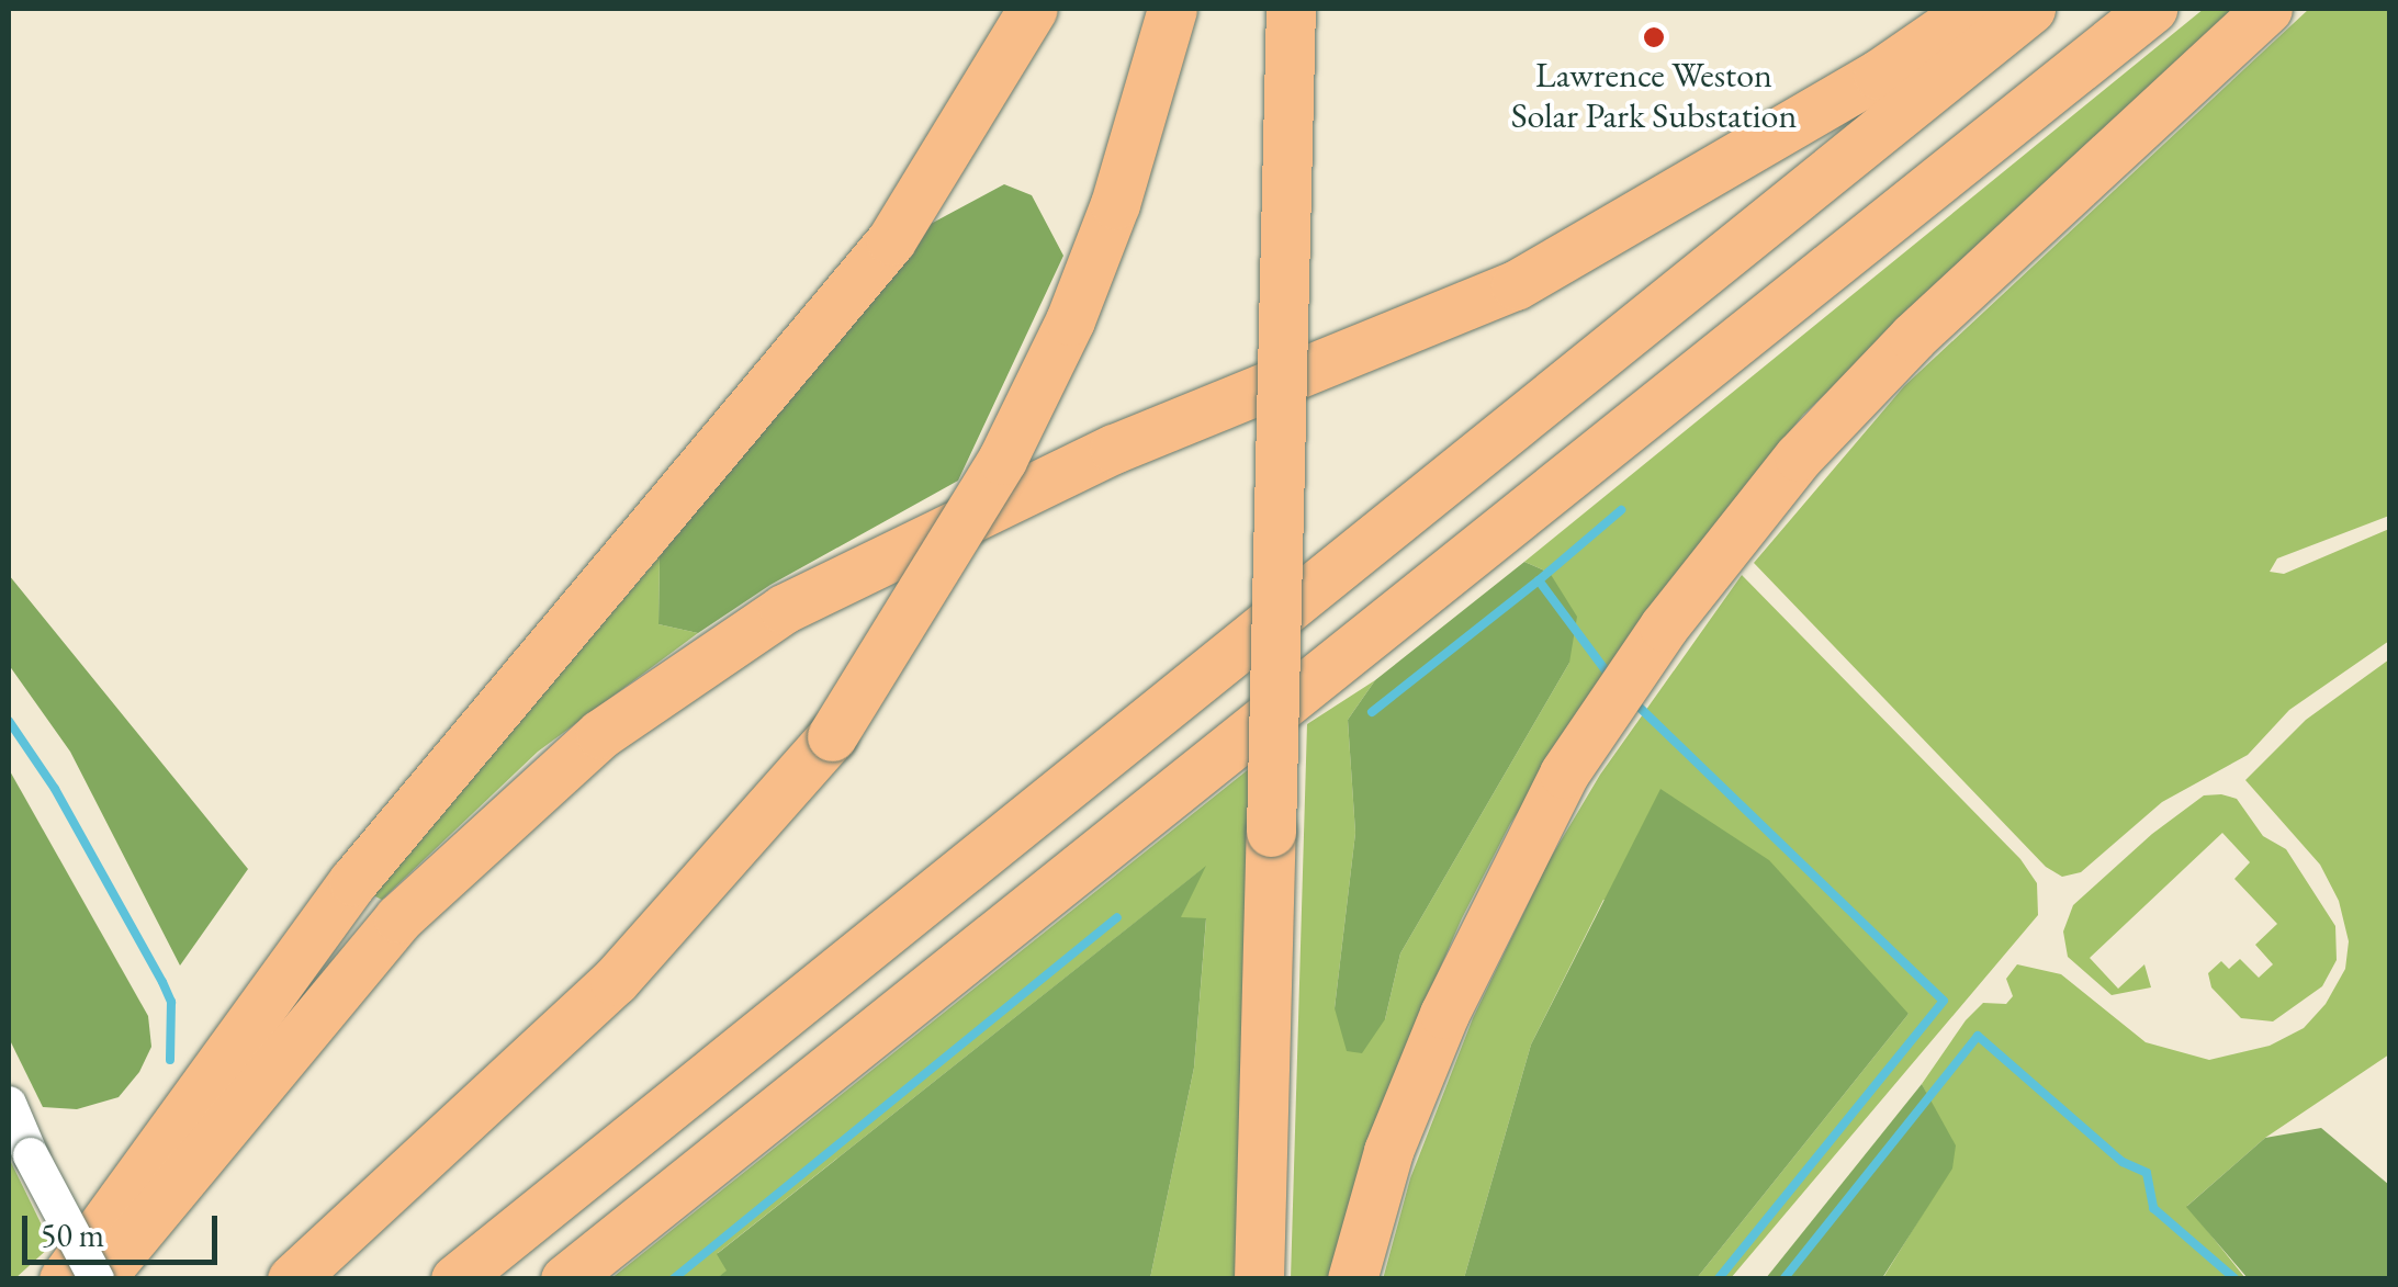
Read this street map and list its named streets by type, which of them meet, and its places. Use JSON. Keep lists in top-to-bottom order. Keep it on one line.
{"places":["Lawrence Weston Solar Park Substation"],"scale_bar":"50 m"}
